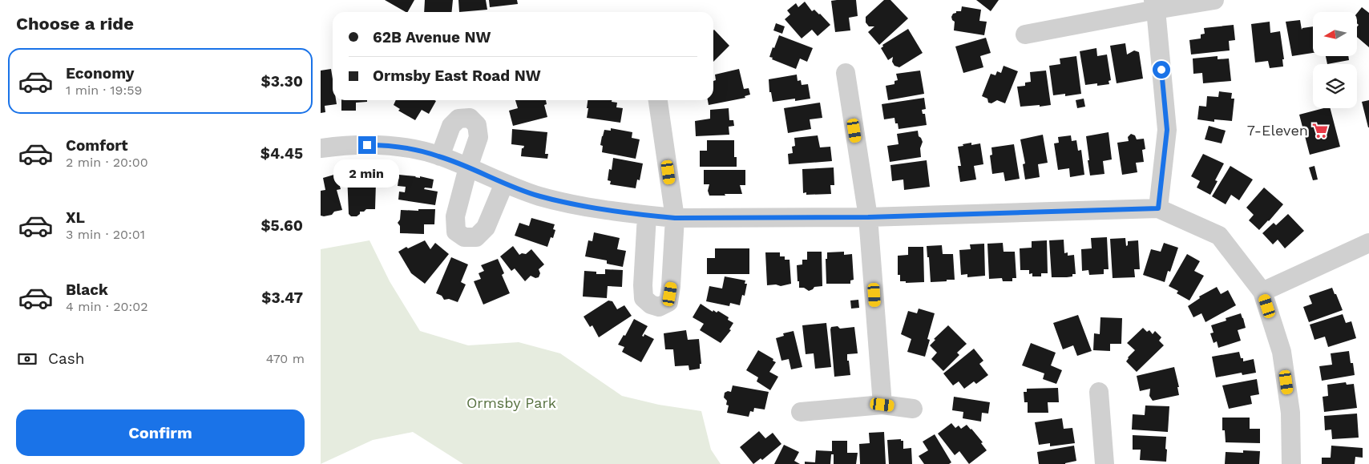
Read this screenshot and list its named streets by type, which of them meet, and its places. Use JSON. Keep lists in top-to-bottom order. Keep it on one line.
{"parks":["Ormsby Park"],"places":{"supermarket":["7-Eleven"]},"north":"left","page":{"heading":"Choose a ride","banner":["62B Avenue NW","Ormsby East Road NW"],"list":[{"name":"Economy","note":"1 min · 19:59","value":"$3.30"},{"name":"Comfort","note":"2 min · 20:00","value":"$4.45"},{"name":"XL","note":"3 min · 20:01","value":"$5.60"},{"name":"Black","note":"4 min · 20:02","value":"$3.47"}],"bubble":"2 min","pay":["Cash","470 m"],"buttons":"Confirm"}}
